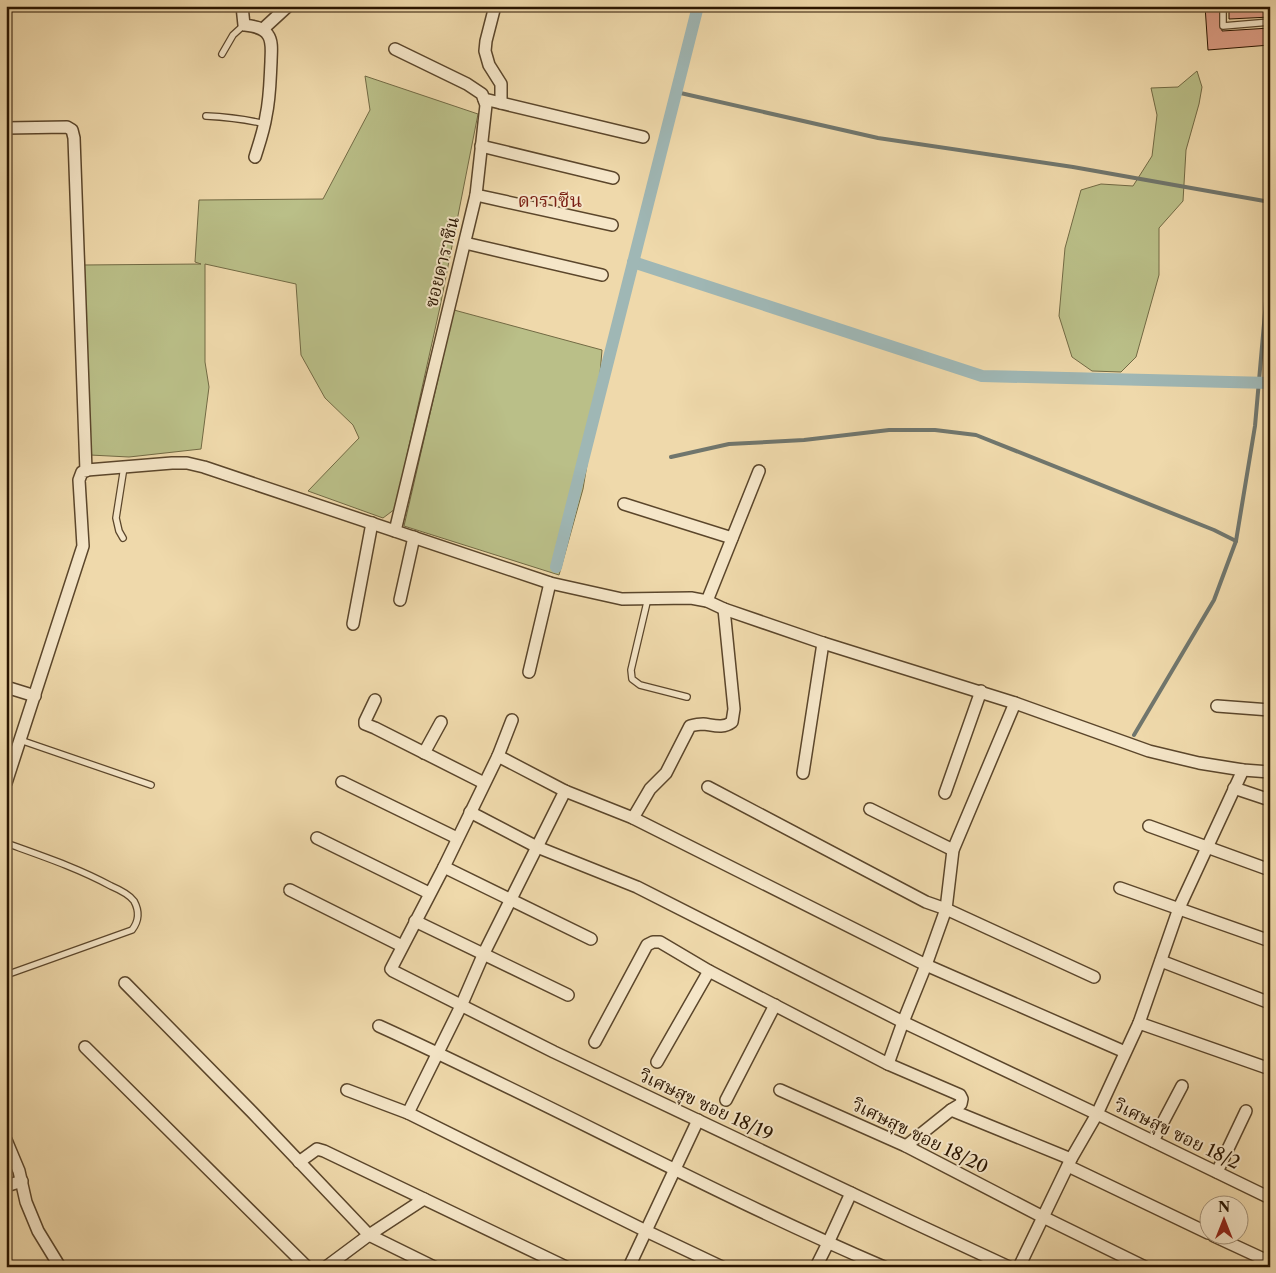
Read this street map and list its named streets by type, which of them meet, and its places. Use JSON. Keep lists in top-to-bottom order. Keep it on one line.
{"streets":{"street":["ซอยดาราซีน","วิเศษสุข ซอย 18/19","วิเศษสุข ซอย 18/2","วิเศษสุข ซอย 18/20"]},"districts":["ดาราซีน"],"north":"top"}
